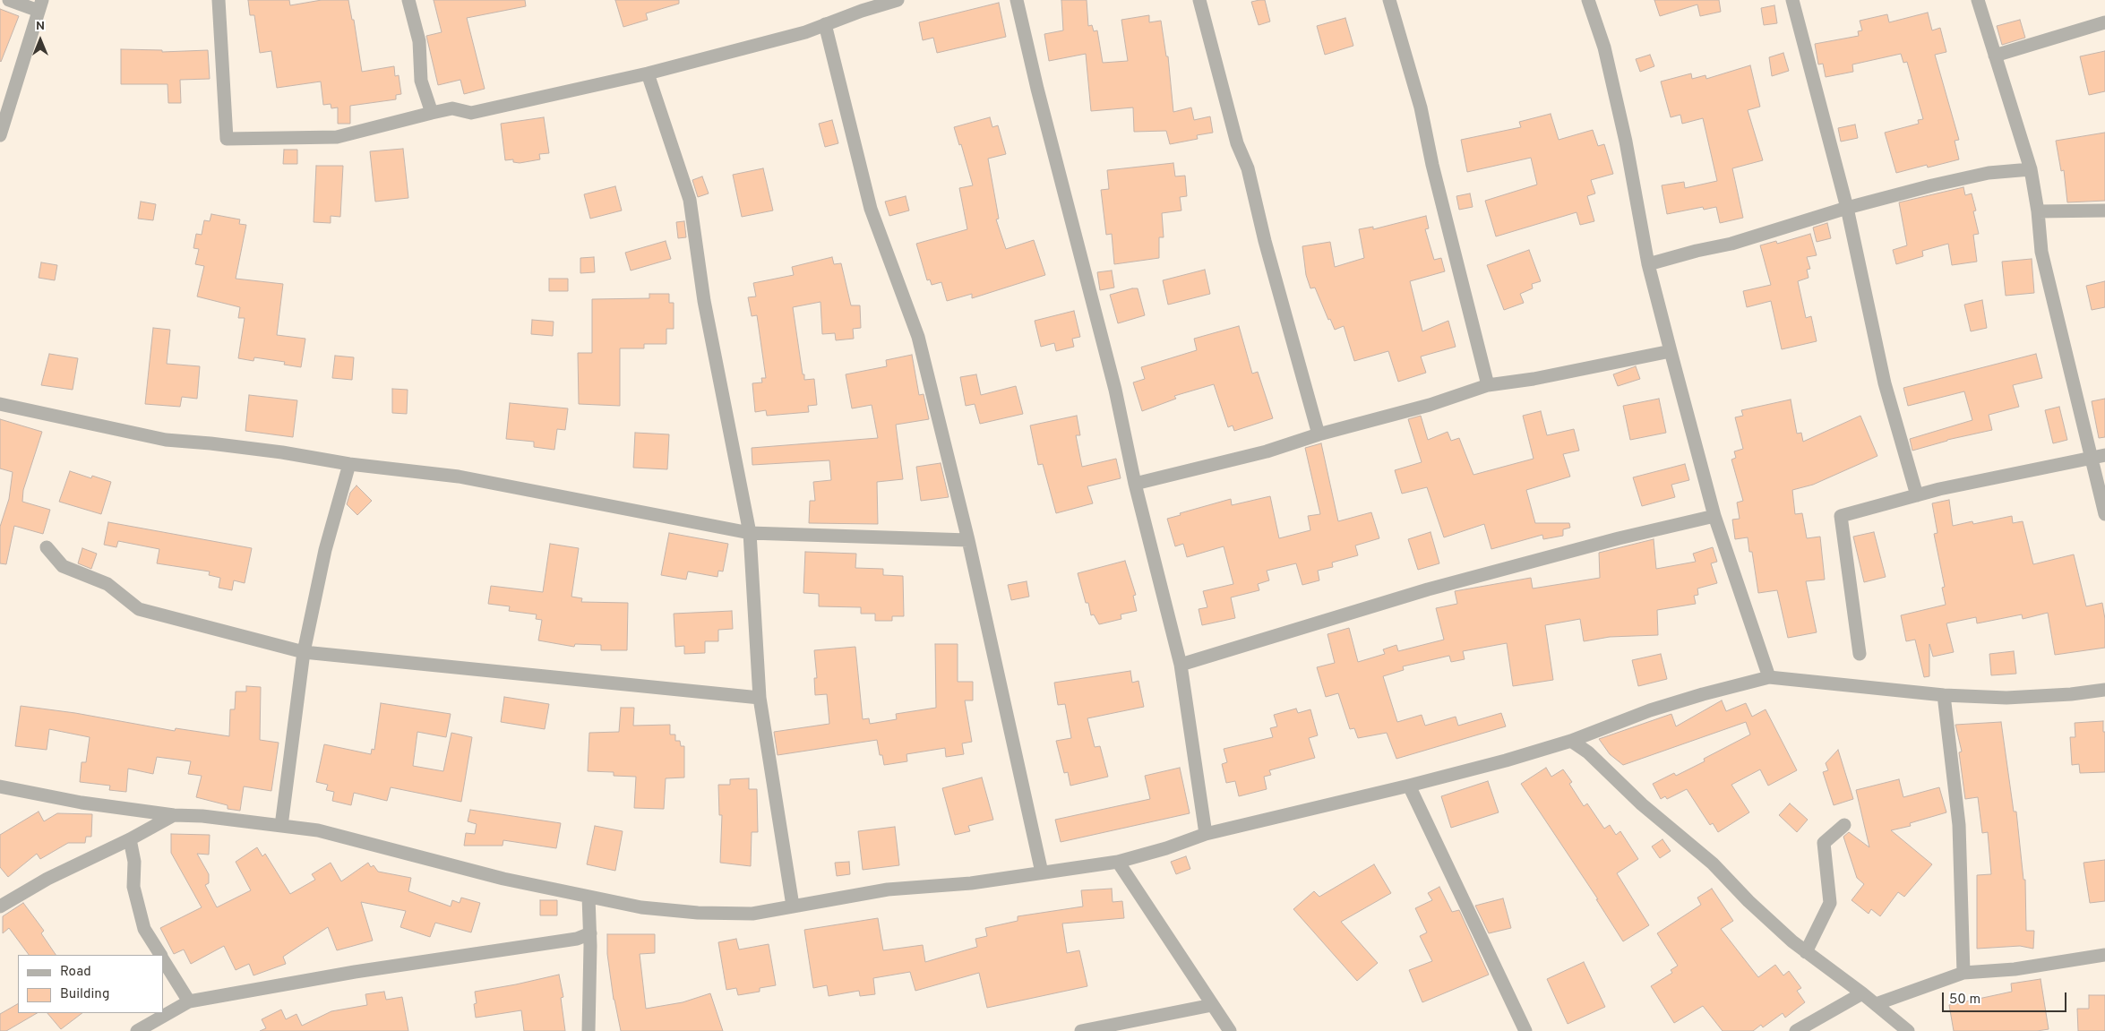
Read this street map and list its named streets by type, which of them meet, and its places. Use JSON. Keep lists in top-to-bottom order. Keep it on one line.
{"legend":["Road","Building"],"scale_bar":"50 m","north":"top"}
